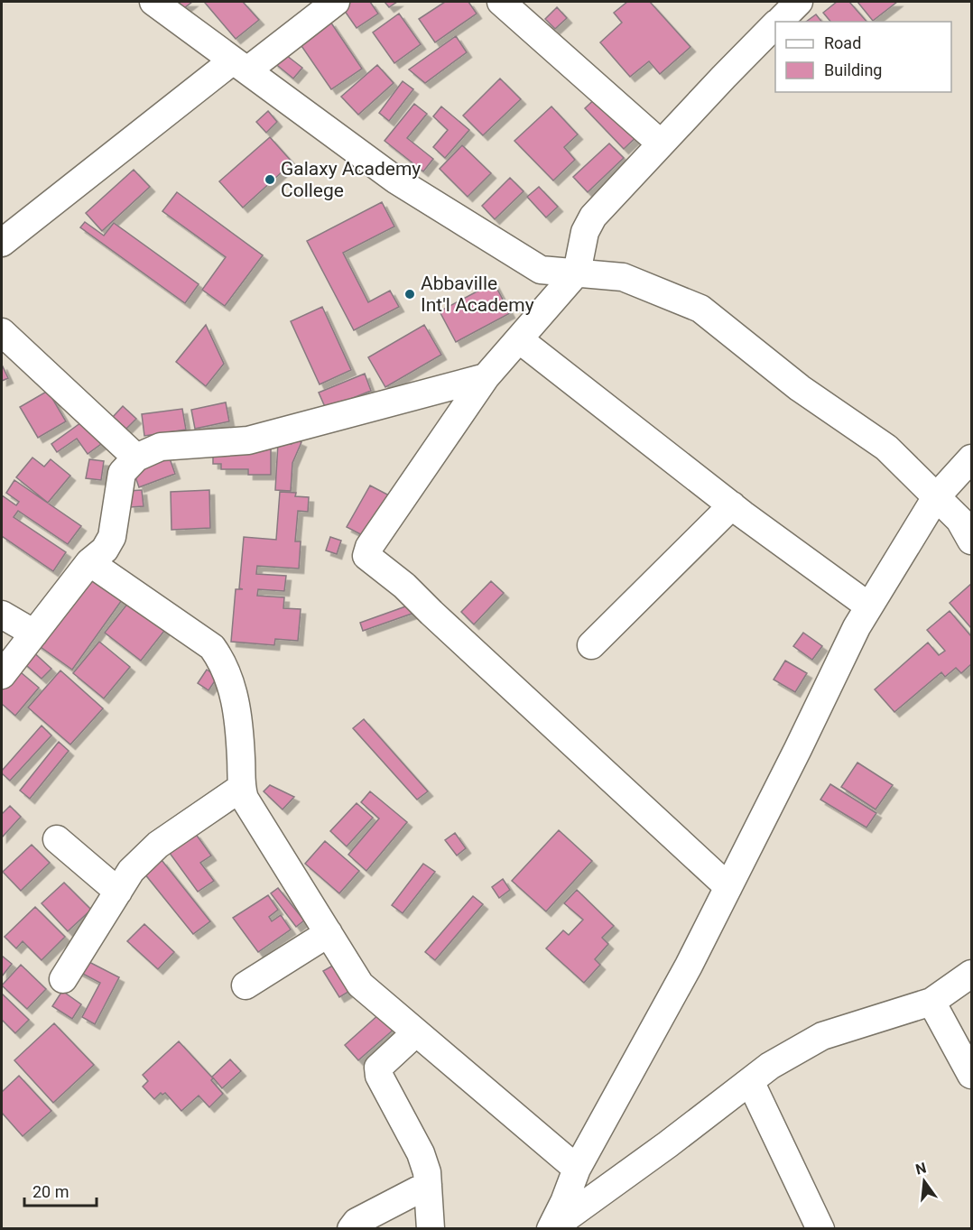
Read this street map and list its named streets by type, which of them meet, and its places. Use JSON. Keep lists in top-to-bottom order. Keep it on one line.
{"places":["Galaxy Academy College","Abbaville Int'l Academy"],"legend":["Road","Building"],"scale_bar":"20 m","north":"top"}
